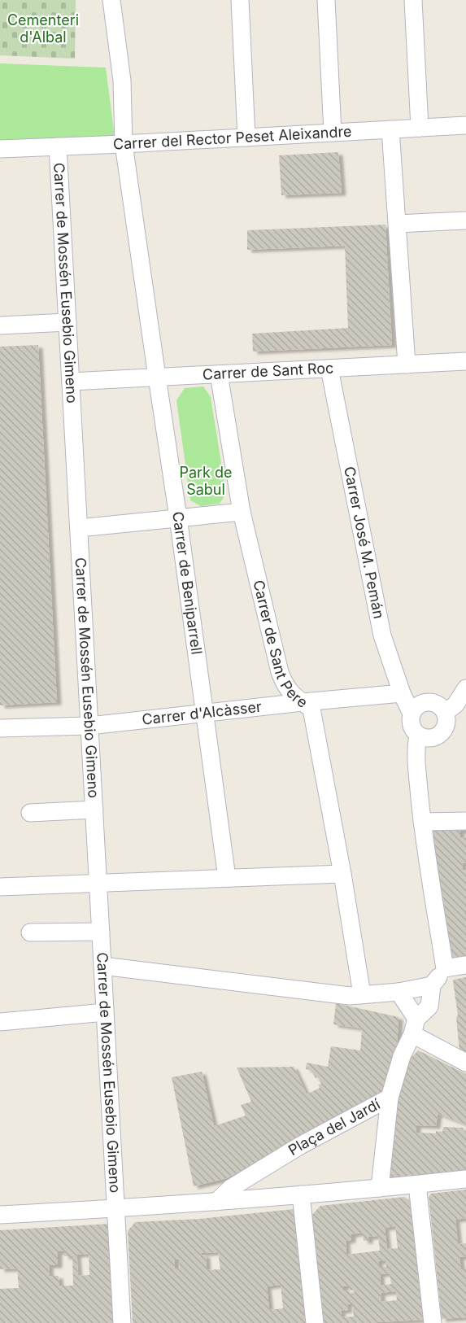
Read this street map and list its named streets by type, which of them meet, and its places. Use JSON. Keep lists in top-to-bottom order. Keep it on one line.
{"streets":{"street":["Carrer del Rector Peset Aleixandre","Carrer de Mossén Eusebio Gimeno","Carrer de Sant Roc","Carrer José M. Pemán","Carrer de Beniparrell","Carrer de Sant Pere","Carrer d'Alcàsser","Plaça del Jardí"]},"crossings":[["Carrer del Rector Peset Aleixandre","Carrer de Mossén Eusebio Gimeno"],["Carrer del Rector Peset Aleixandre","Carrer de Beniparrell"],["Carrer de Mossén Eusebio Gimeno","Carrer de Sant Roc"],["Carrer de Mossén Eusebio Gimeno","Carrer d'Alcàsser"],["Carrer de Sant Roc","Carrer José M. Pemán"],["Carrer de Sant Roc","Carrer de Beniparrell"],["Carrer de Sant Roc","Carrer de Sant Pere"],["Carrer José M. Pemán","Carrer d'Alcàsser"],["Carrer de Beniparrell","Carrer d'Alcàsser"],["Carrer de Sant Pere","Carrer d'Alcàsser"]],"parks":["Cementeri d'Albal","Park de Sabul"]}
